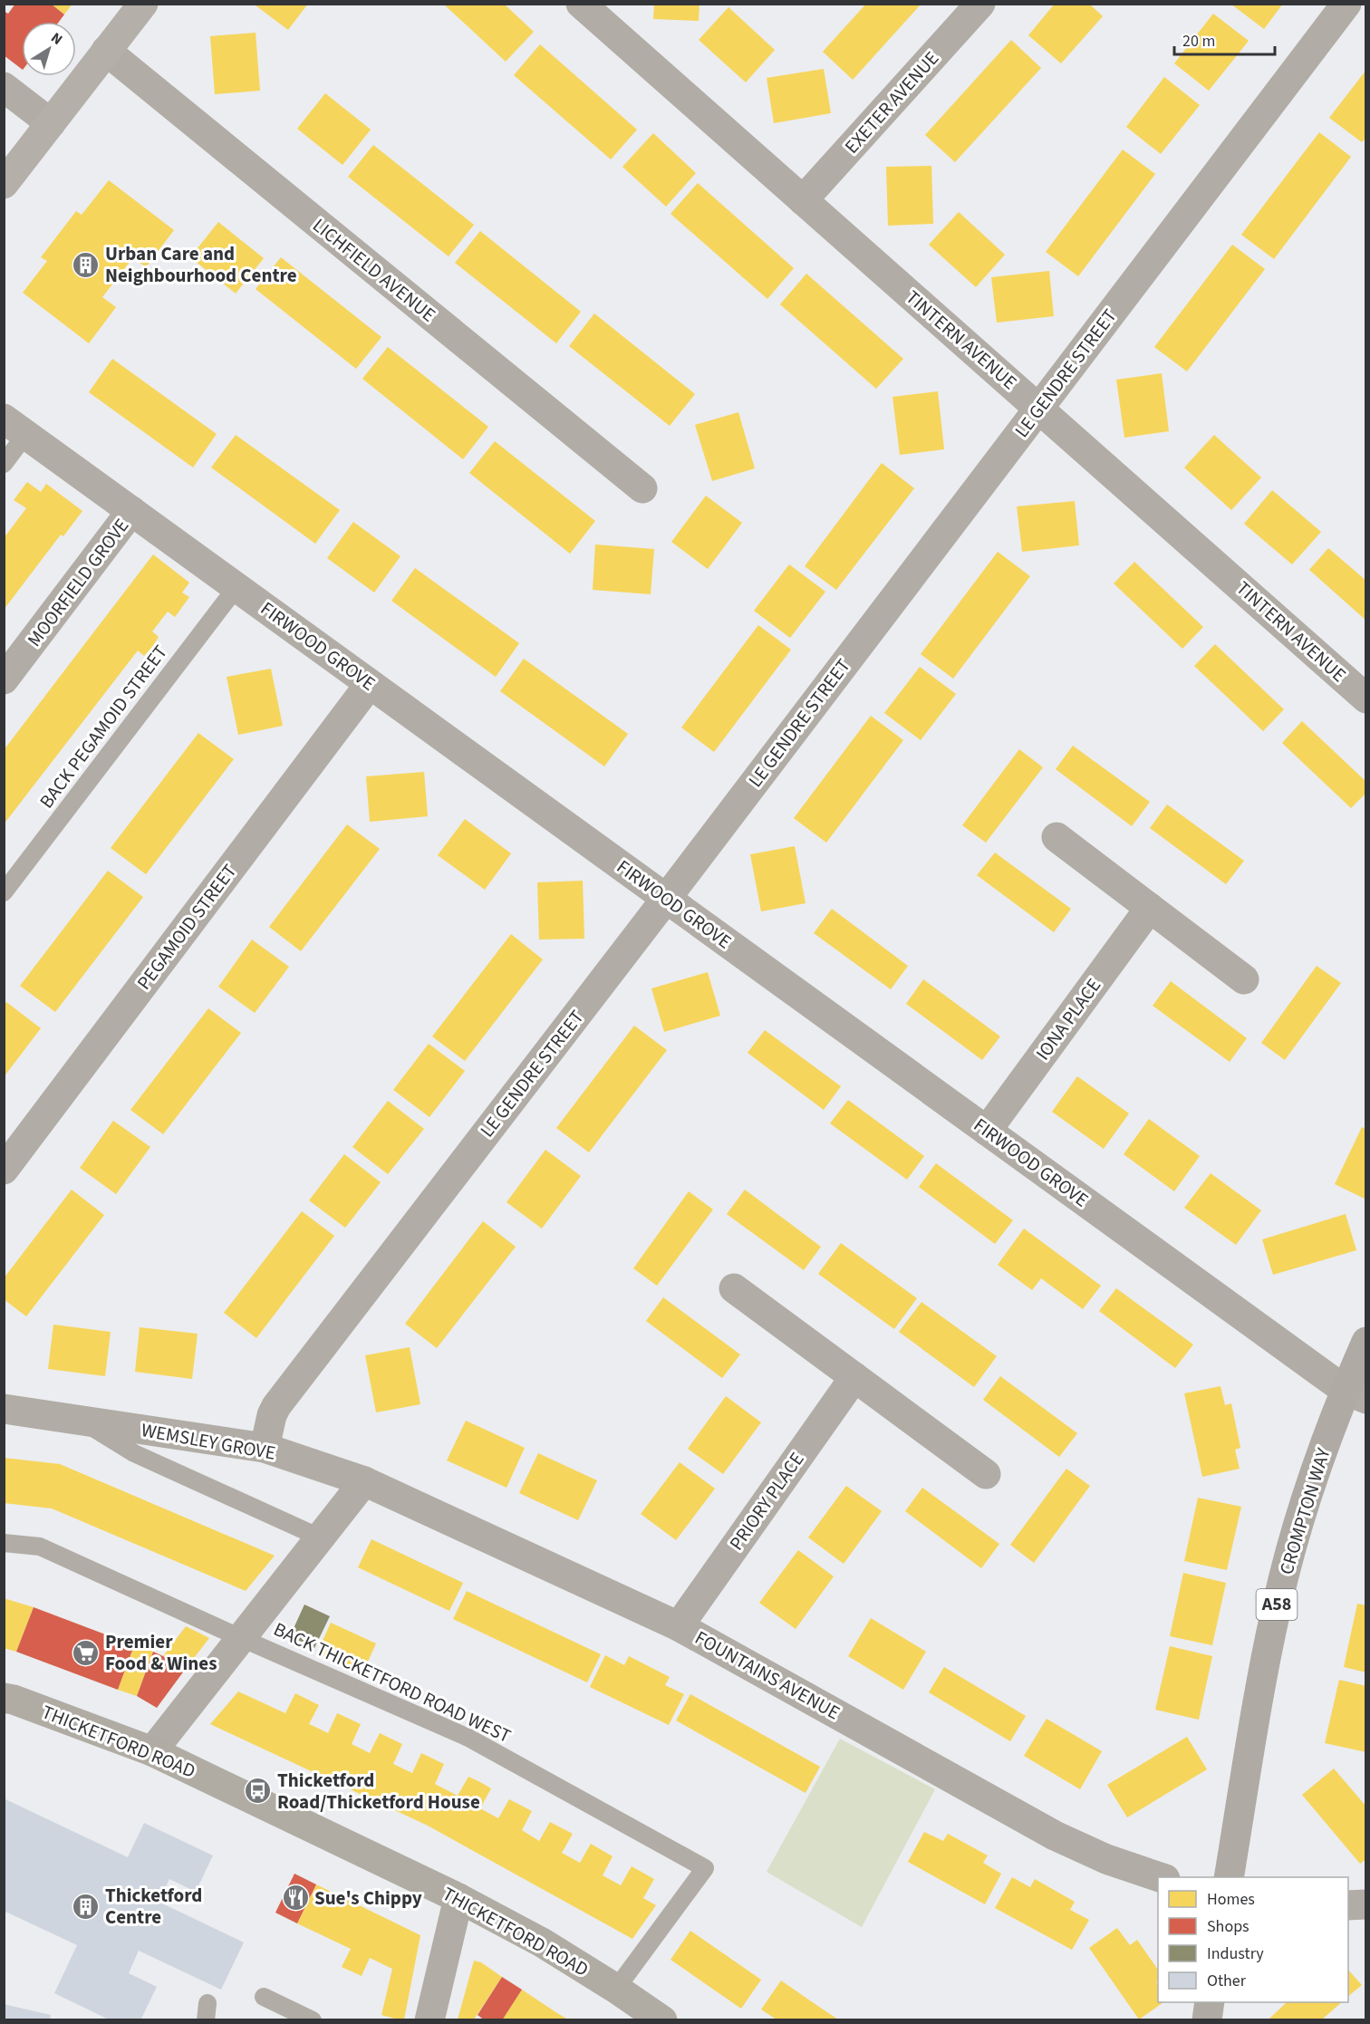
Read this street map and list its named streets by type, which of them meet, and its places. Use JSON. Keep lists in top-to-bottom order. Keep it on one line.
{"streets":{"highway":["CROMPTON WAY","A58"],"street":["EXETER AVENUE","LICHFIELD AVENUE","TINTERN AVENUE","LE GENDRE STREET","MOORFIELD GROVE","FIRWOOD GROVE","PEGAMOID STREET","IONA PLACE","WEMSLEY GROVE","PRIORY PLACE","FOUNTAINS AVENUE","THICKETFORD ROAD"],"lane":["BACK PEGAMOID STREET","BACK THICKETFORD ROAD WEST"]},"crossings":[["EXETER AVENUE","TINTERN AVENUE"],["TINTERN AVENUE","LE GENDRE STREET"],["LE GENDRE STREET","FIRWOOD GROVE"],["LE GENDRE STREET","WEMSLEY GROVE"],["MOORFIELD GROVE","FIRWOOD GROVE"],["FIRWOOD GROVE","BACK PEGAMOID STREET"],["FIRWOOD GROVE","PEGAMOID STREET"],["FIRWOOD GROVE","IONA PLACE"],["FIRWOOD GROVE","CROMPTON WAY"],["WEMSLEY GROVE","FOUNTAINS AVENUE"],["PRIORY PLACE","FOUNTAINS AVENUE"],["BACK THICKETFORD ROAD WEST","THICKETFORD ROAD"]],"places":{"building":["Urban Care and Neighbourhood Centre","Thicketford Centre"],"supermarket":["Premier Food & Wines"],"bus stop":["Thicketford Road/Thicketford House"],"restaurant":["Sue's Chippy"]},"legend":["Homes","Shops","Industry","Other"],"scale_bar":"20 m","north":"top right"}
